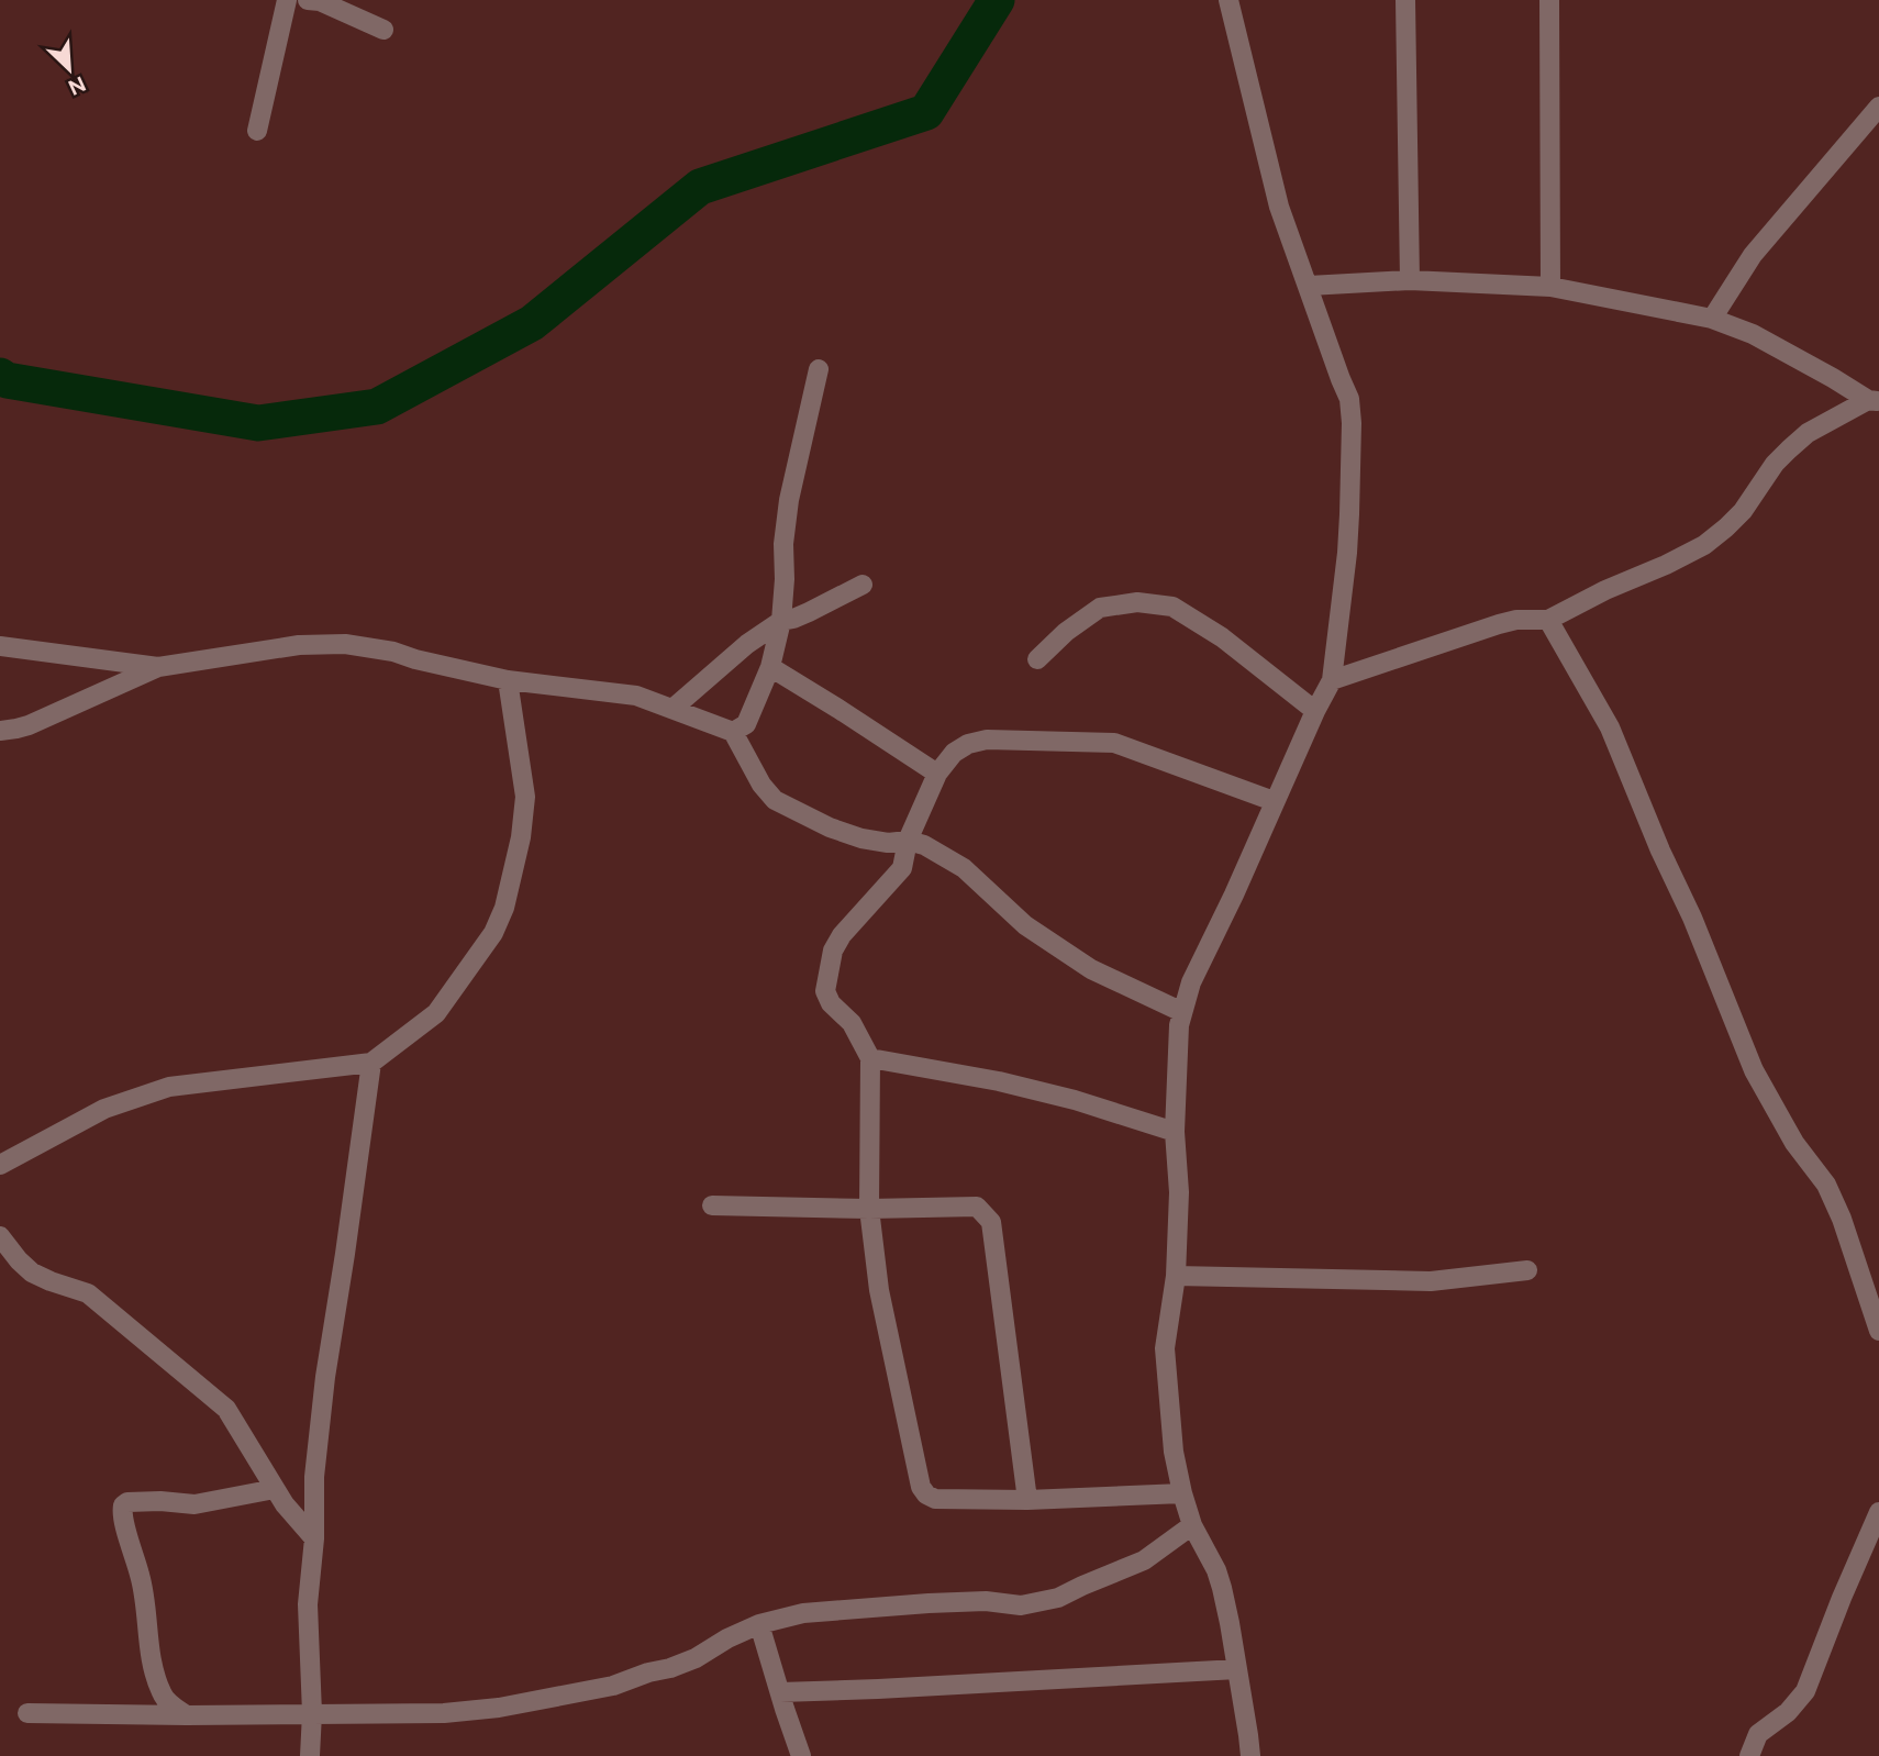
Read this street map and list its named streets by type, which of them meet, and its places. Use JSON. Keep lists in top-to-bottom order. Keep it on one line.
{"north":"bottom right"}
